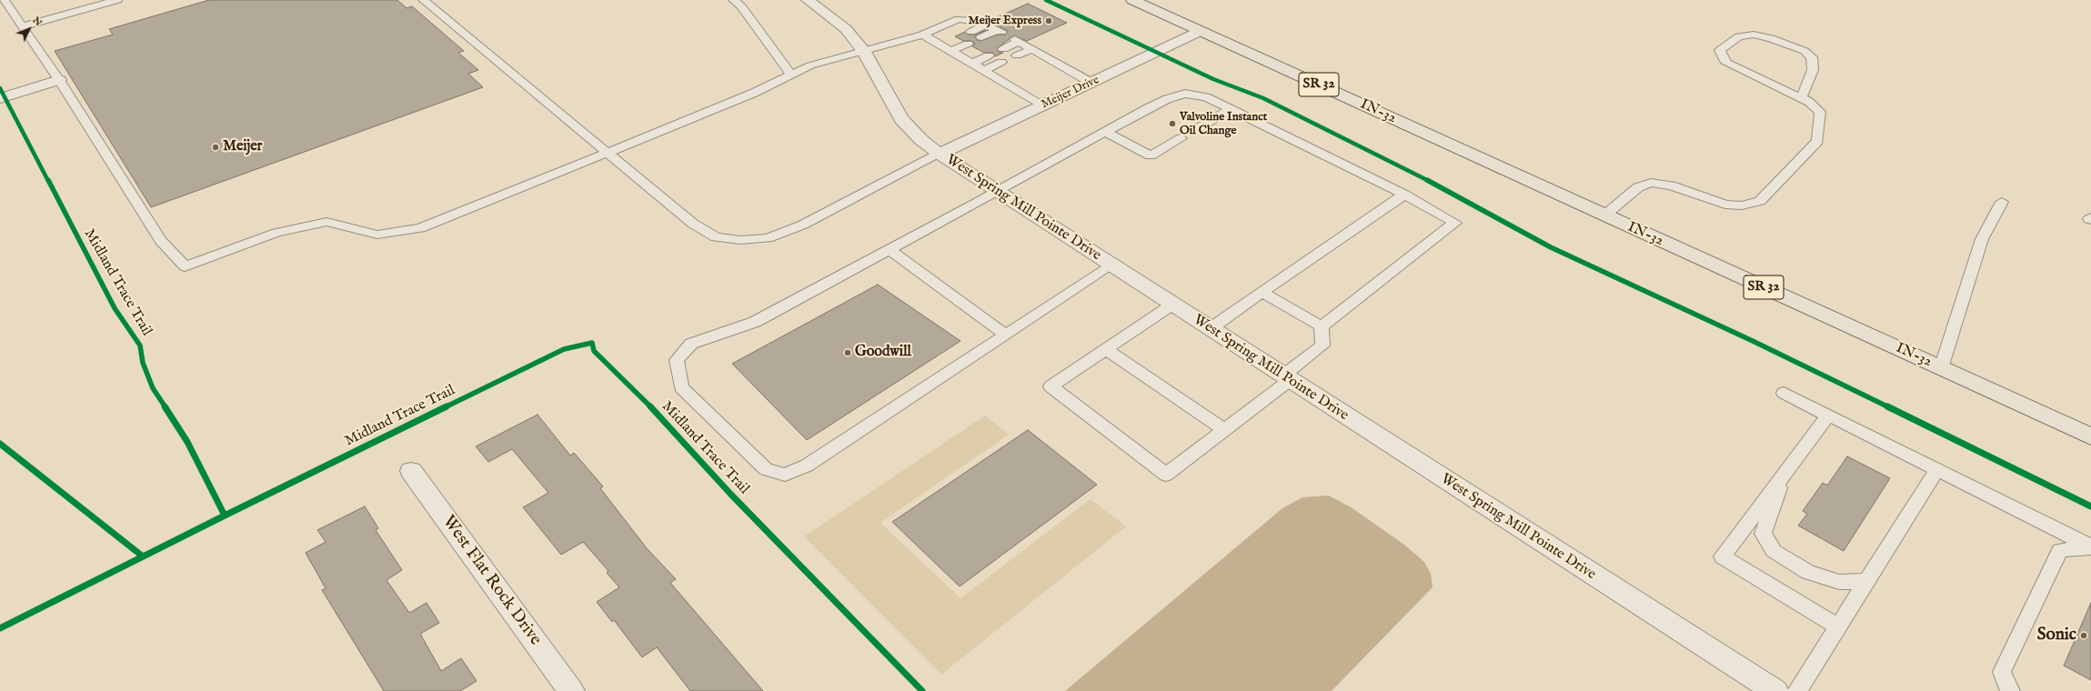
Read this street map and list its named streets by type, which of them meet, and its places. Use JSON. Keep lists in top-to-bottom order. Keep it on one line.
{"streets":{"main road":["SR 32","IN-32"],"street":["Meijer Drive","West Spring Mill Pointe Drive","West Flat Rock Drive"],"cycle path":["Midland Trace Trail"]},"crossings":[["SR 32","Meijer Drive"],["SR 32","IN-32"],["Meijer Drive","IN-32"],["Meijer Drive","West Spring Mill Pointe Drive"]],"places":["Meijer Express","Valvoline Instanct Oil Change","Meijer","Goodwill","Sonic"],"north":"top right"}
